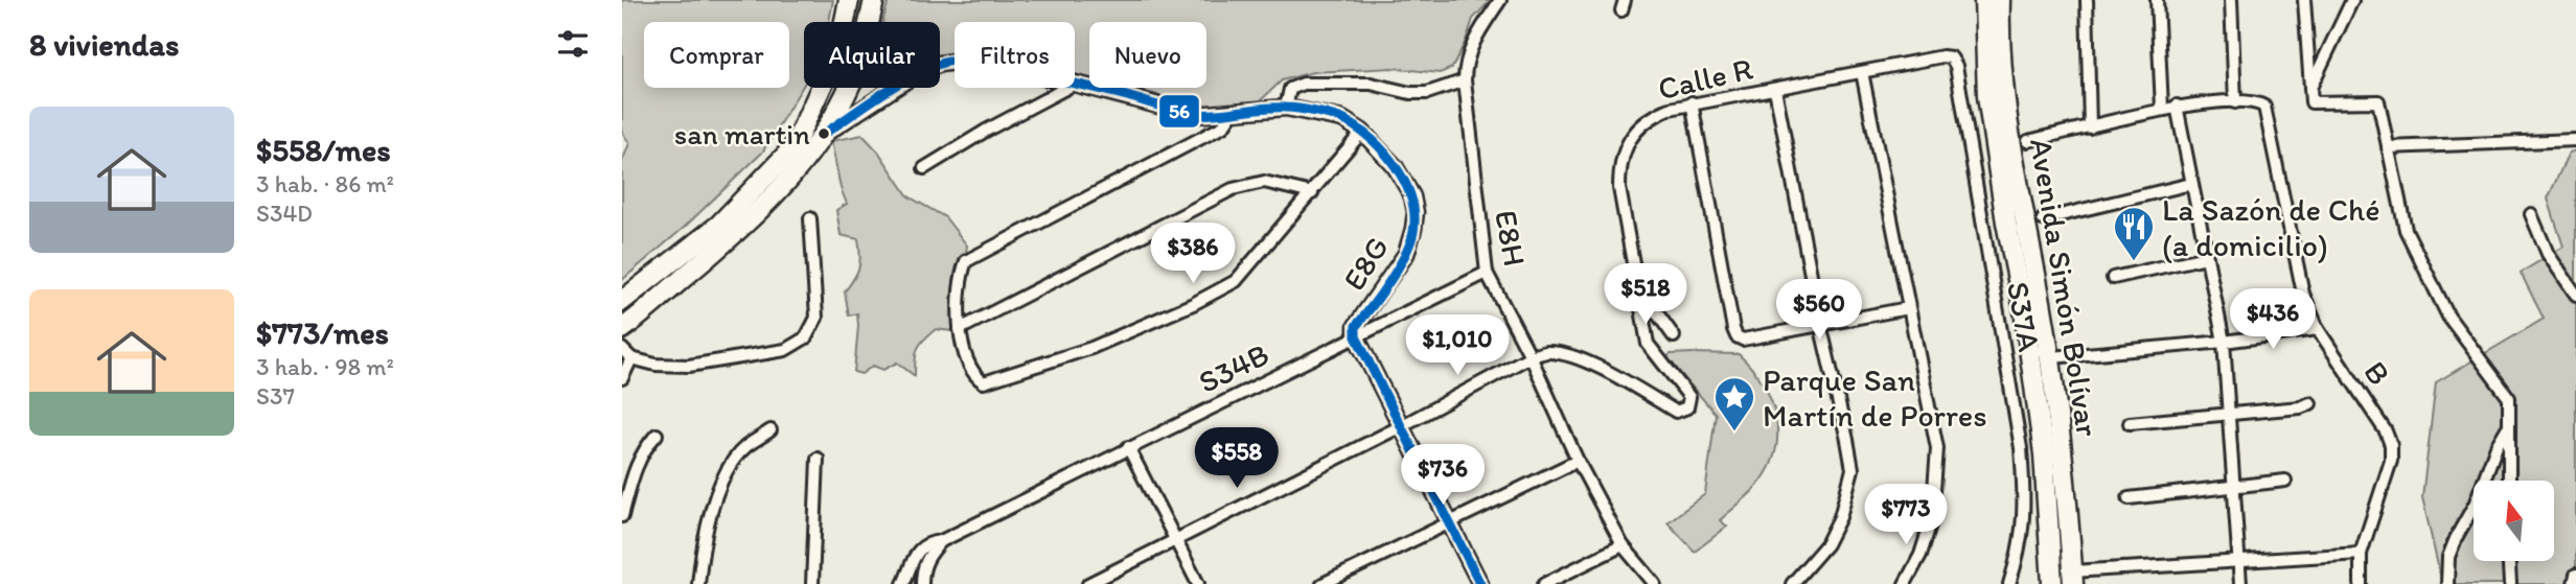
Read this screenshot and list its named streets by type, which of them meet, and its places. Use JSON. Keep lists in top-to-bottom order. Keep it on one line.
{"streets":{"main road":["Avenida Simón Bolívar"],"street":["Calle R","E8H","E8G","S37A","S34B","B"]},"crossings":[["Calle R","E8H"],["Calle R","S37A"],["E8H","S34B"],["E8G","S34B"]],"places":{"other":["san martin"],"restaurant":["La Sazón de Ché (a domicilio)"],"place":["Parque San Martín de Porres"]},"lines":["transit line 56"],"north":"top","page":{"heading":"8 viviendas","chip":["Comprar","Alquilar","Filtros","Nuevo"],"list":[{"name":"$558/mes","note":"3 hab. · 86 m² · S34D"},{"name":"$773/mes","note":"3 hab. · 98 m² · S37"}],"price":["$386","$518","$560","$436","$1,010","$558","$736","$773"]}}
